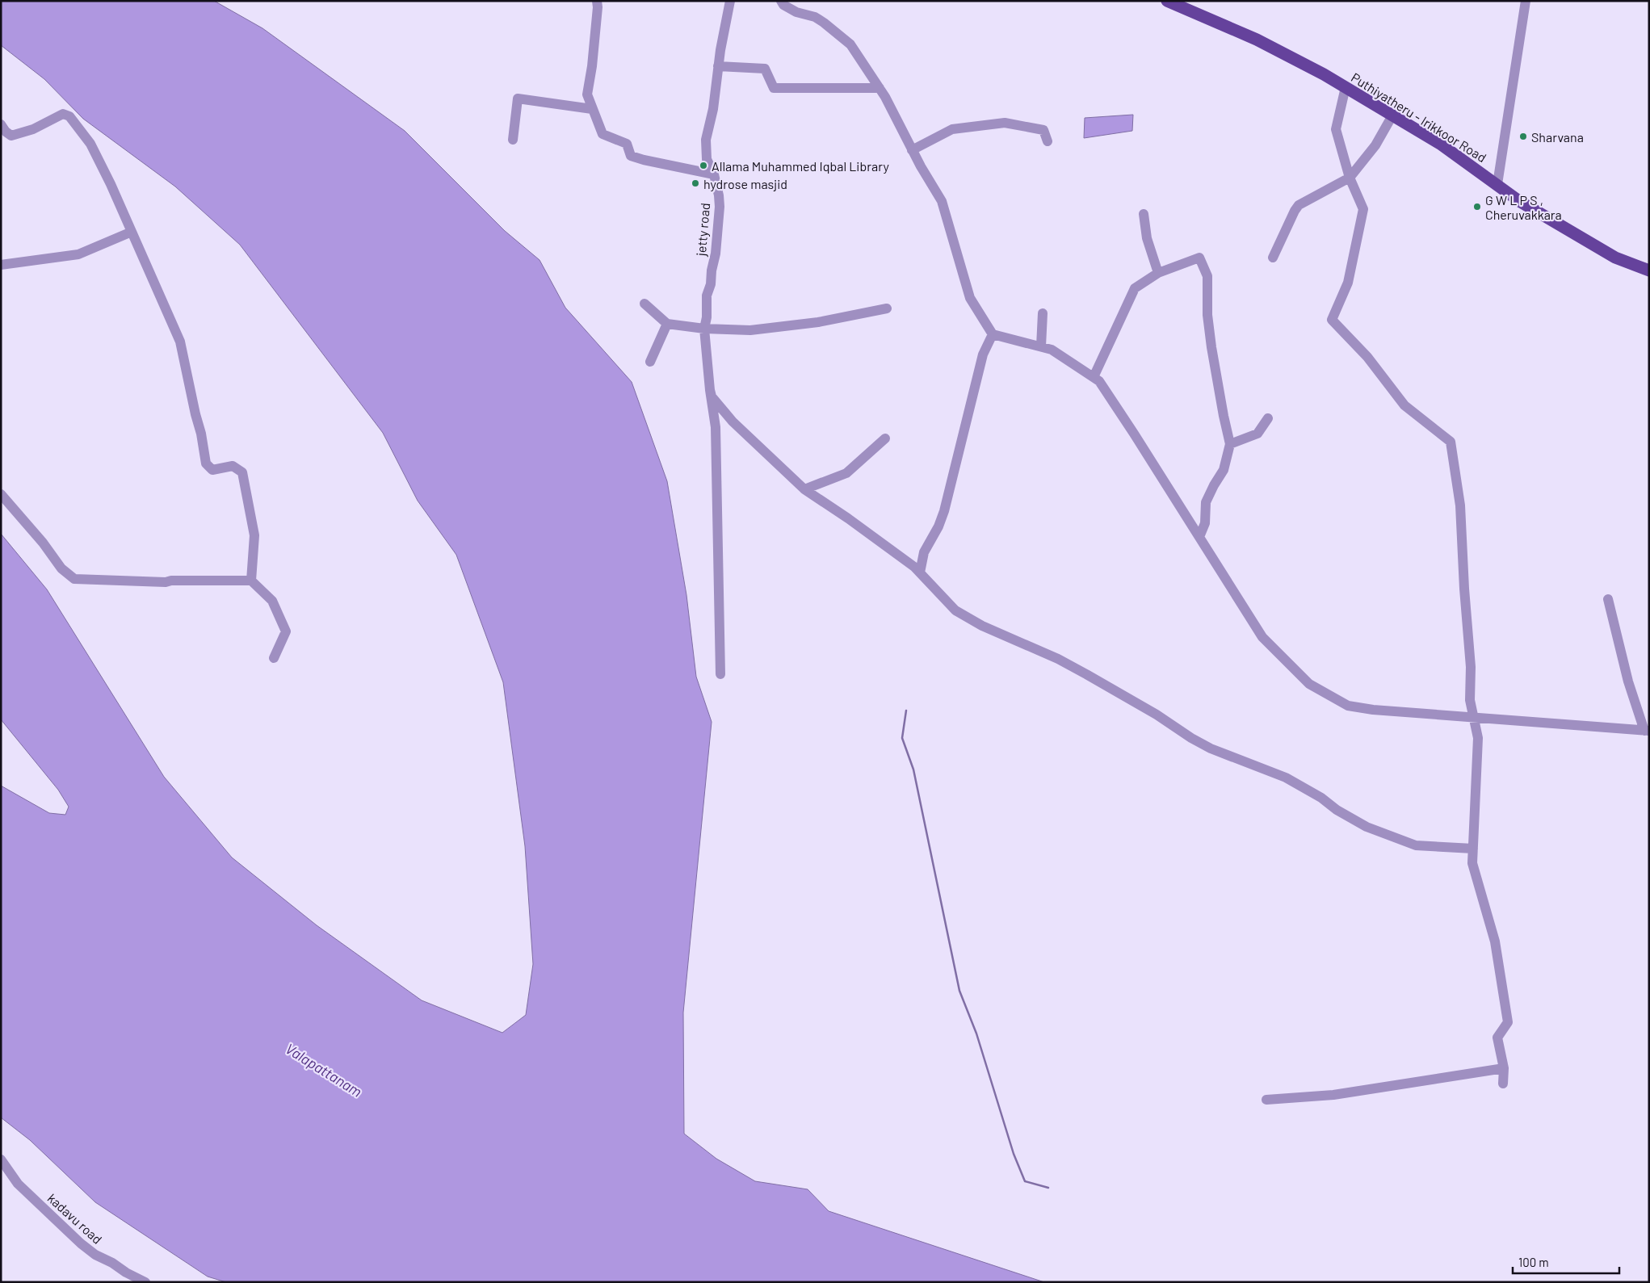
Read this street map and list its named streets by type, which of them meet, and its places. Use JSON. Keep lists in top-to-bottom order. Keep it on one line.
{"streets":{"main road":["Puthiyatheru - Irikkoor Road"],"street":["jetty road","kadavu road"]},"water":["Valapattanam"],"places":["Sharvana","Allama Muhammed Iqbal Library","hydrose masjid","G W L P S , Cheruvakkara"],"scale_bar":"100 m"}
